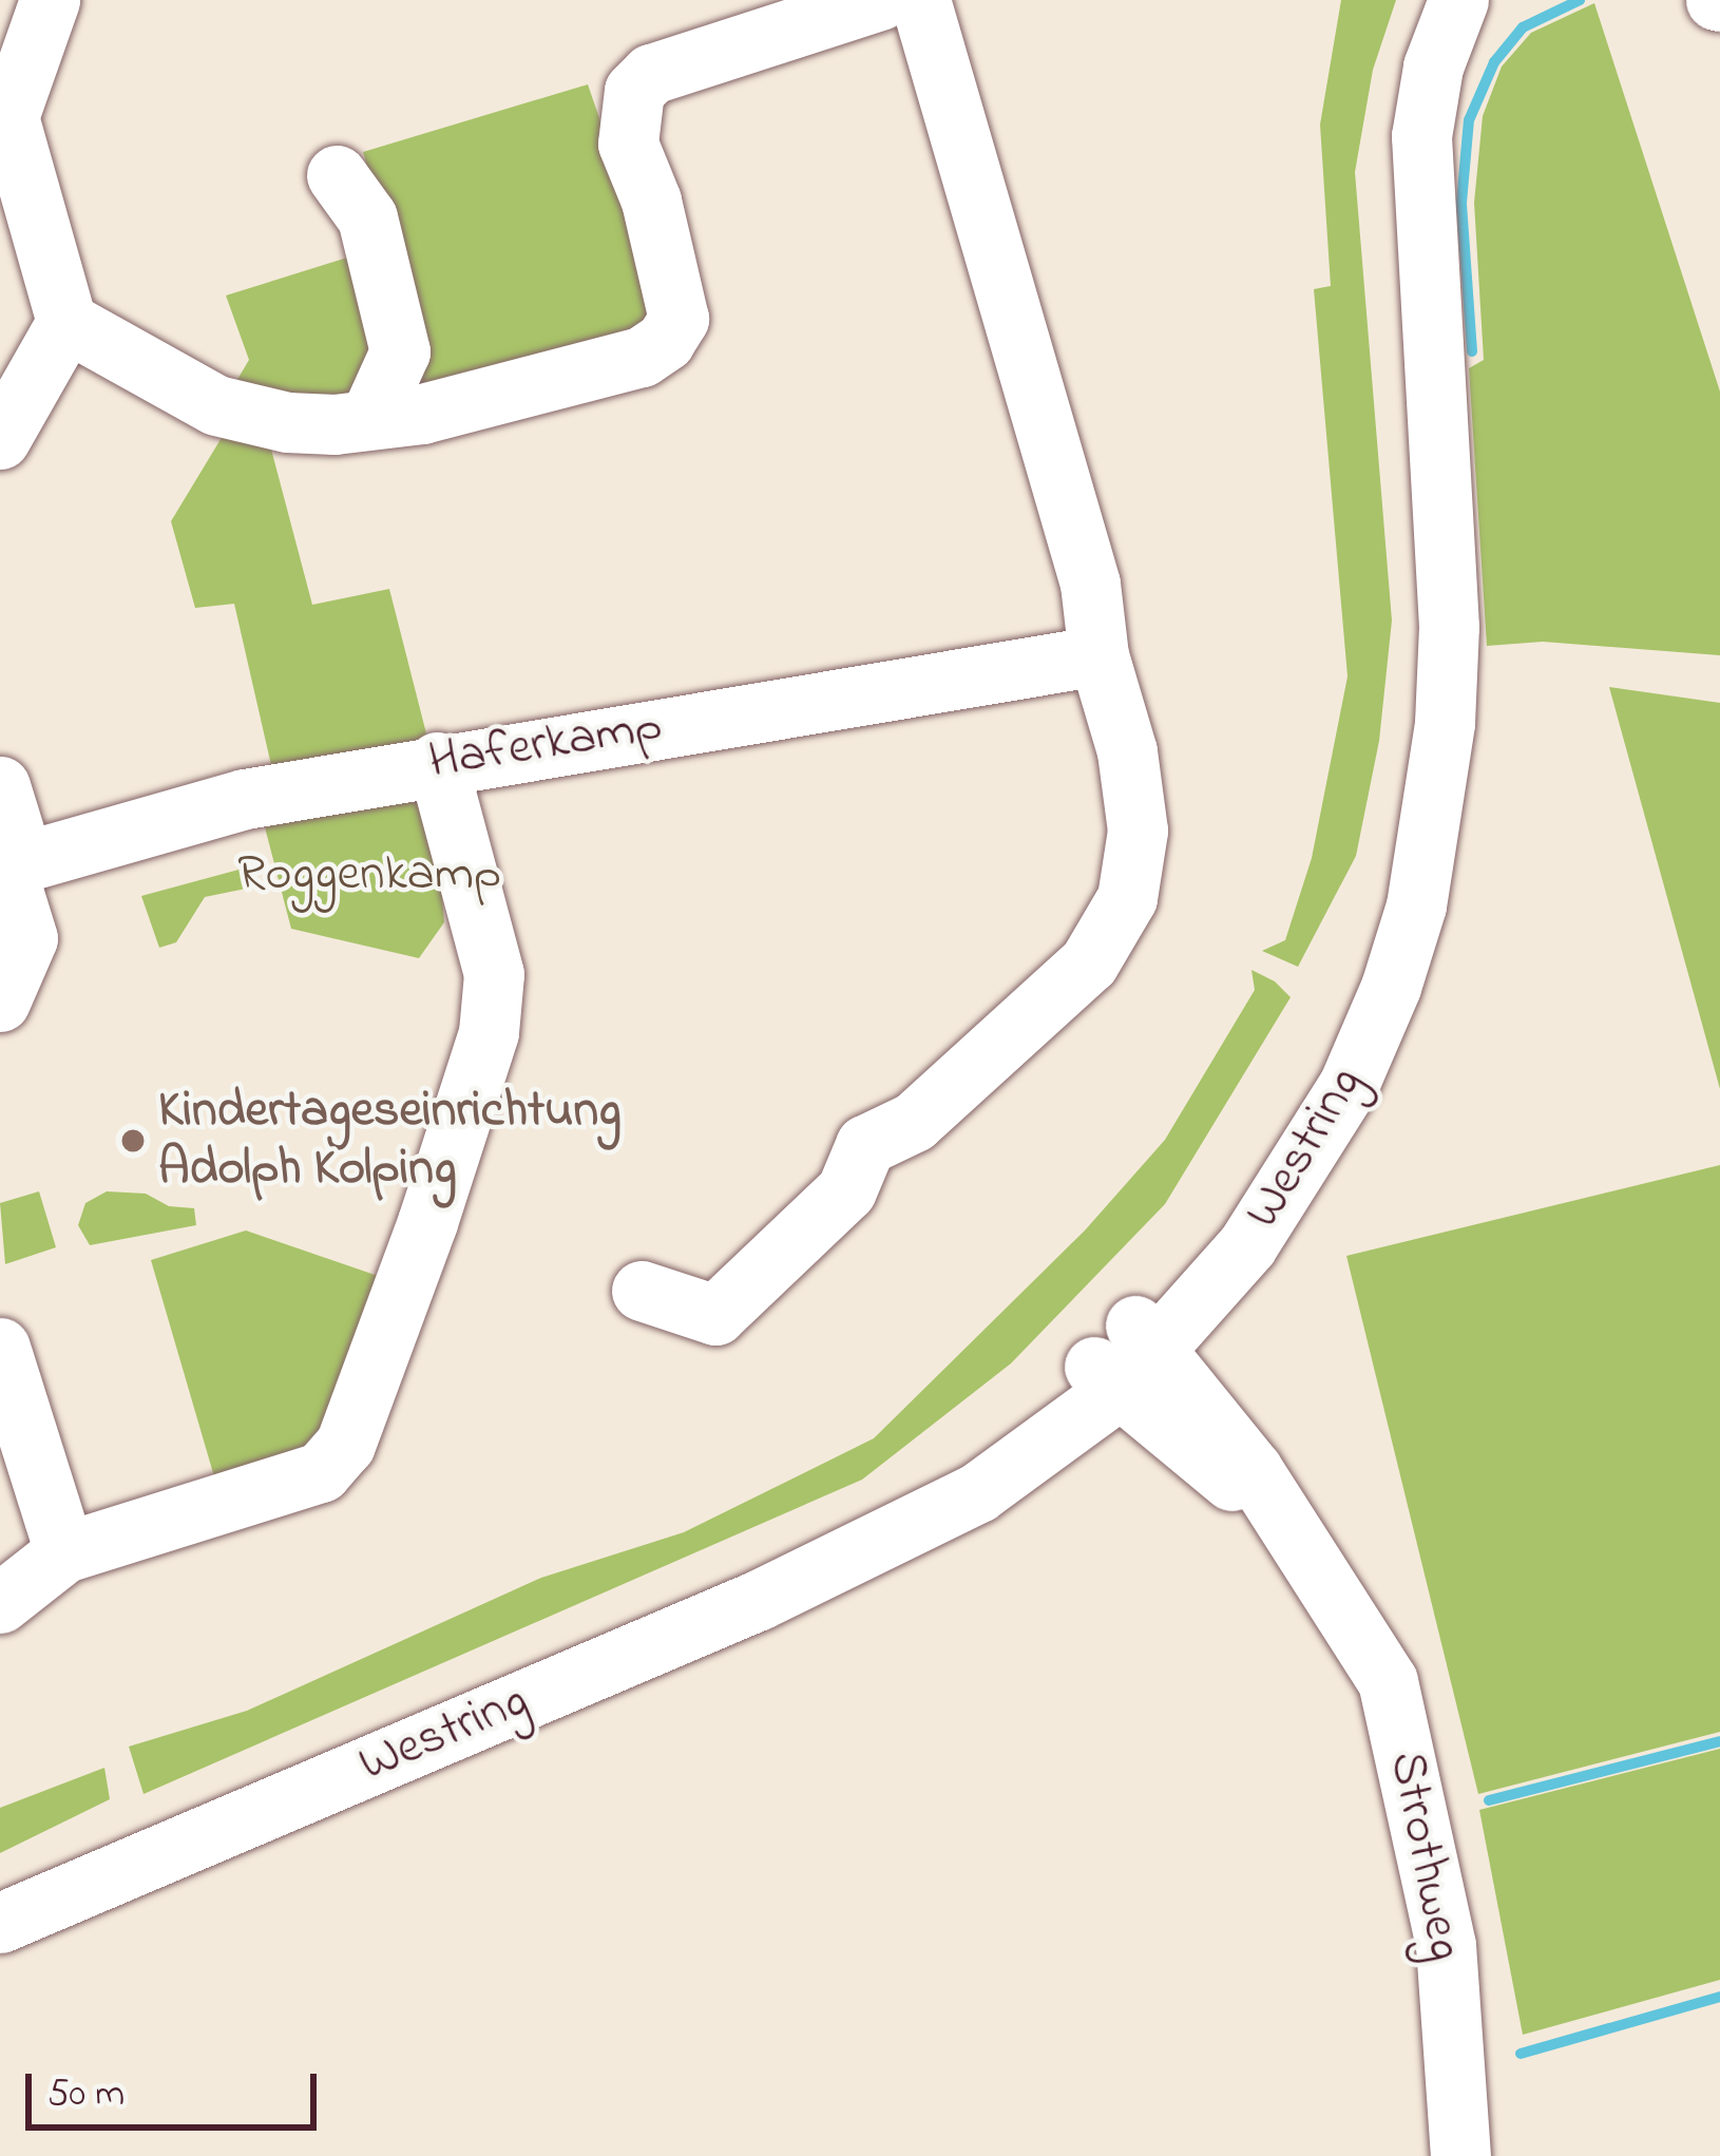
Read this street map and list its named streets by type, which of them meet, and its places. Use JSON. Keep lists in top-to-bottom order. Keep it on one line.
{"streets":{"street":["Haferkamp","Westring","Strothweg"]},"crossings":[["Westring","Strothweg"]],"parks":["Roggenkamp"],"places":["Kindertageseinrichtung Adolph Kolping"],"scale_bar":"50 m"}
